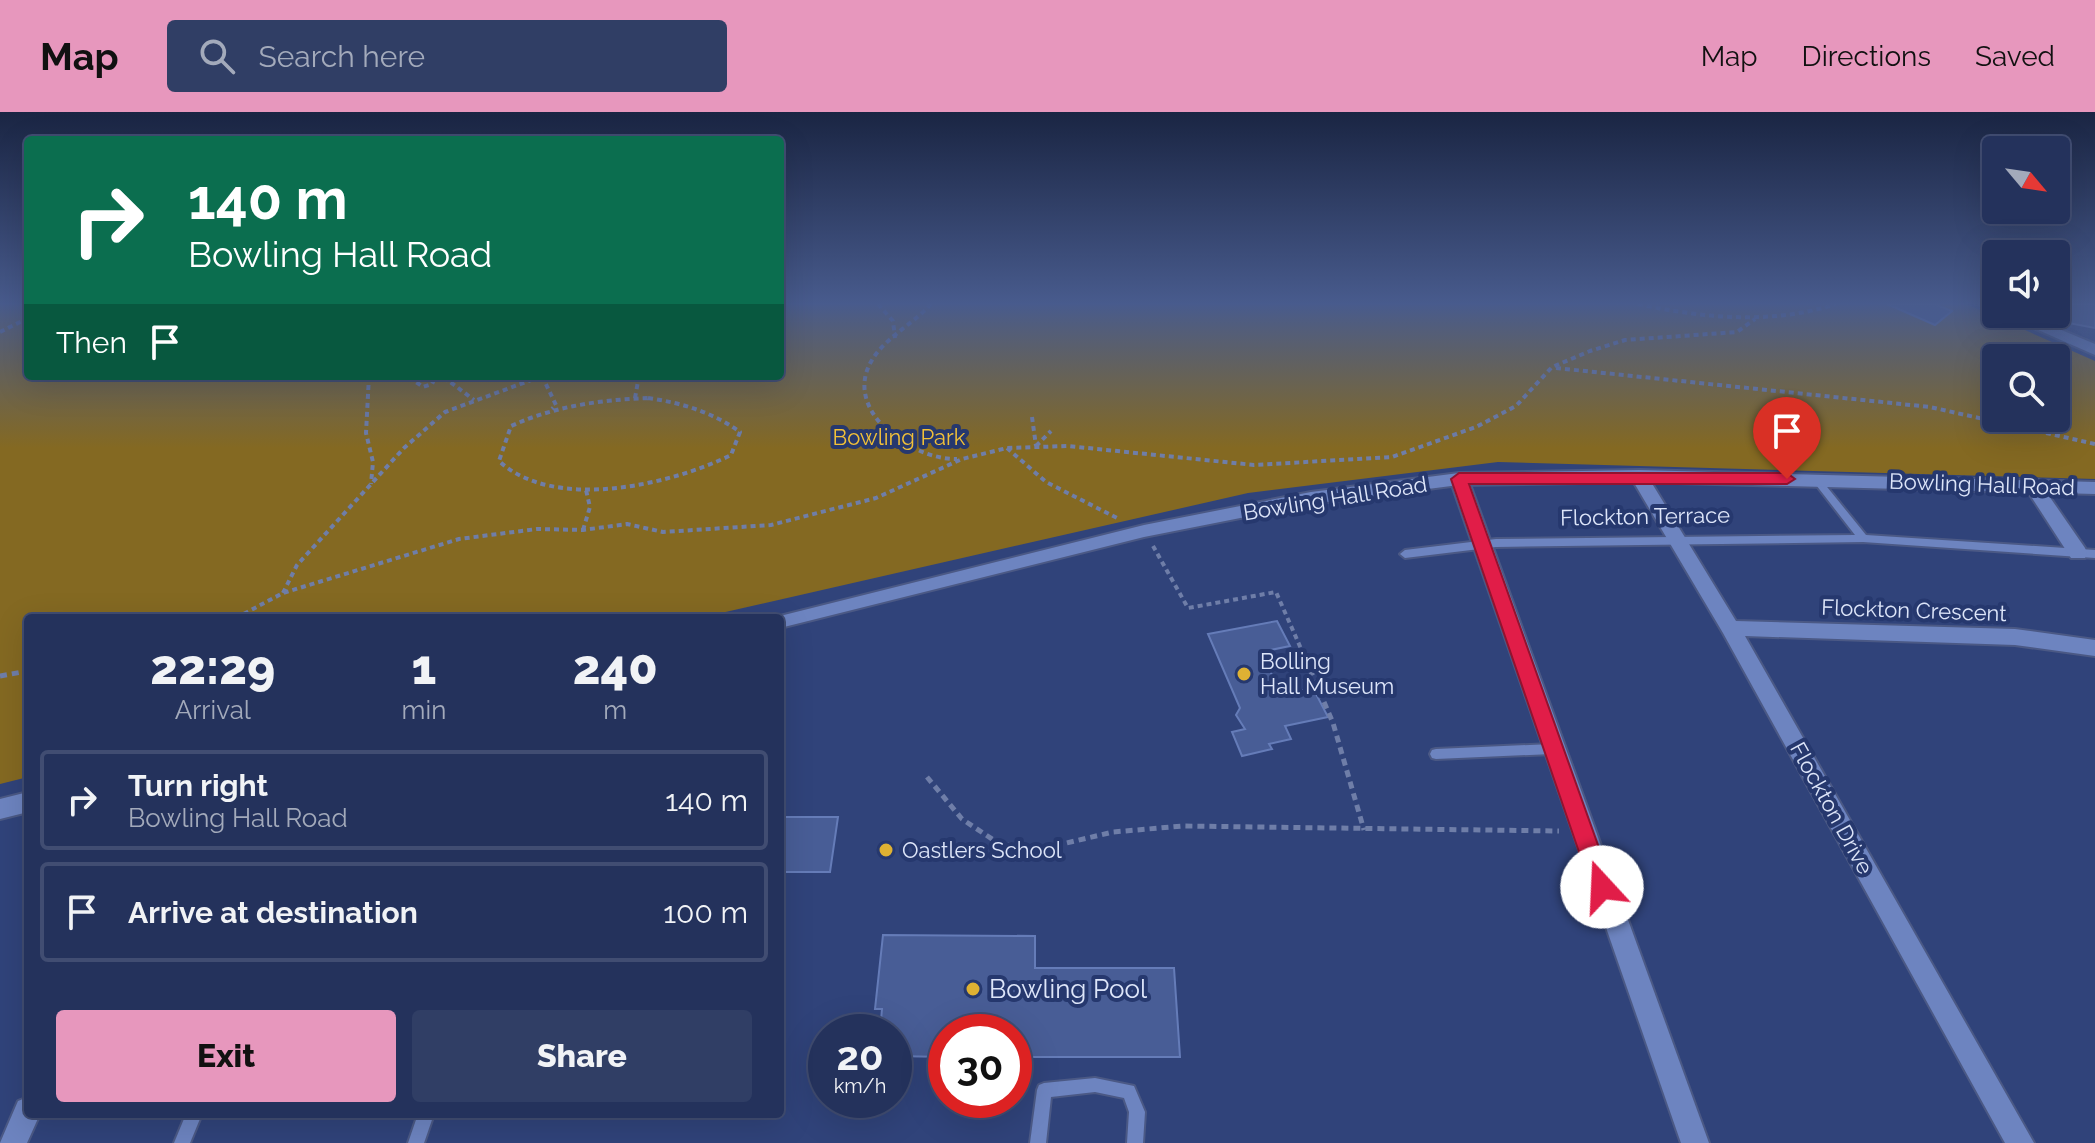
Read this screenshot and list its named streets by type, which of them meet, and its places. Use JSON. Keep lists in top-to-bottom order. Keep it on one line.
{"streets":{"street":["Bowling Hall Road","Flockton Terrace","Flockton Crescent","Flockton Drive"]},"crossings":[["Bowling Hall Road","Flockton Terrace"],["Bowling Hall Road","Flockton Drive"],["Flockton Terrace","Flockton Drive"],["Flockton Crescent","Flockton Drive"]],"parks":["Bowling Park"],"places":["Bolling Hall Museum","Oastlers School","Bowling Pool"],"north":"bottom right","page":{"header":"Map","search":"Search here","nav":["Map","Directions","Saved"],"turn":["140 m","Bowling Hall Road"],"then":"Then","eta":["22:29","Arrival","1","min","240","m"],"list":[{"name":"Turn right","note":"Bowling Hall Road","value":"140 m"},{"name":"Arrive at destination","value":"100 m"}],"buttons":["Exit","Share"],"speed":"20 km/h","limit":"30"}}
